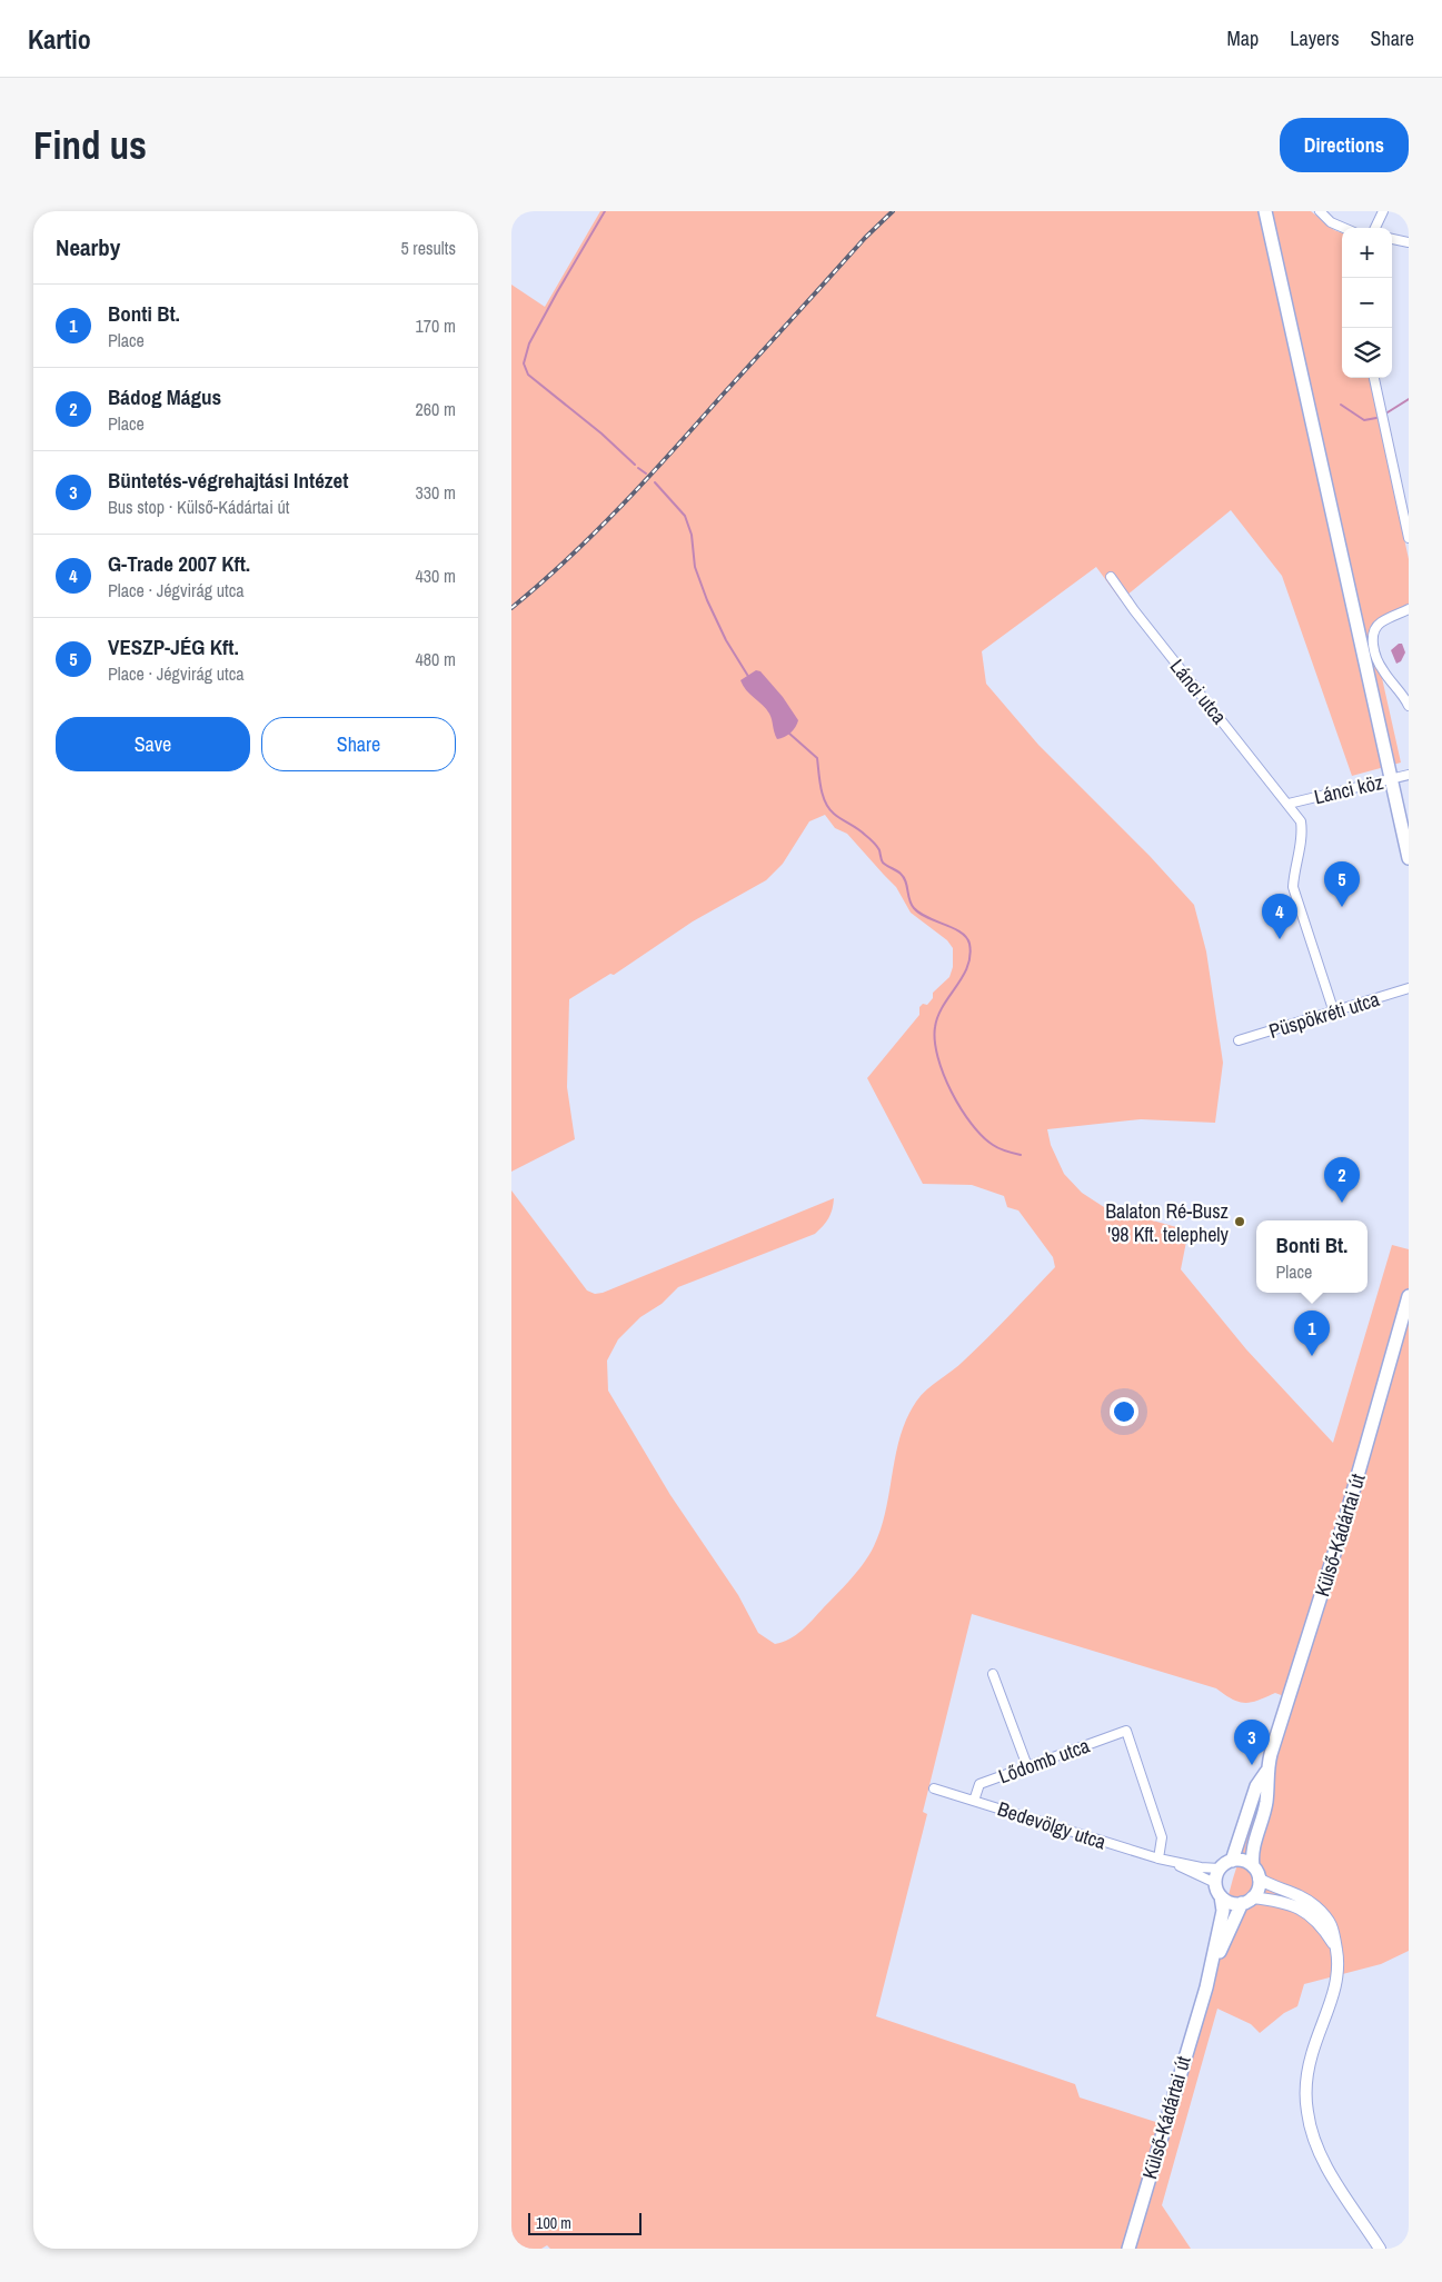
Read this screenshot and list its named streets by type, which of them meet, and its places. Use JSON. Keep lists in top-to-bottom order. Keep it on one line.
{"streets":{"main road":["Külső-Kádártai út"],"street":["Lánci utca","Lánci köz","Püspökréti utca","Lődomb utca","Bedevölgy utca"]},"crossings":[["Lánci utca","Lánci köz"],["Lánci utca","Püspökréti utca"],["Külső-Kádártai út","Bedevölgy utca"],["Lődomb utca","Bedevölgy utca"]],"places":["Balaton Ré-Busz '98 Kft. telephely"],"scale_bar":"100 m","page":{"header":"Kartio","nav":["Map","Layers","Share"],"buttons":["Directions",["Save","Share"]],"title":"Find us","heading":["Nearby","5 results"],"map_buttons":["+","−"],"list":[{"mark":"1","name":"Bonti Bt.","note":"Place","value":"170 m"},{"mark":"2","name":"Bádog Mágus","note":"Place","value":"260 m"},{"mark":"3","name":"Büntetés-végrehajtási Intézet","note":"Bus stop · Külső-Kádártai út","value":"330 m"},{"mark":"4","name":"G-Trade 2007 Kft.","note":"Place · Jégvirág utca","value":"430 m"},{"mark":"5","name":"VESZP-JÉG Kft.","note":"Place · Jégvirág utca","value":"480 m"}],"pins":["5","4","2","1","3"],"popup":["Bonti Bt.","Place"],"scale":"100 m"}}
